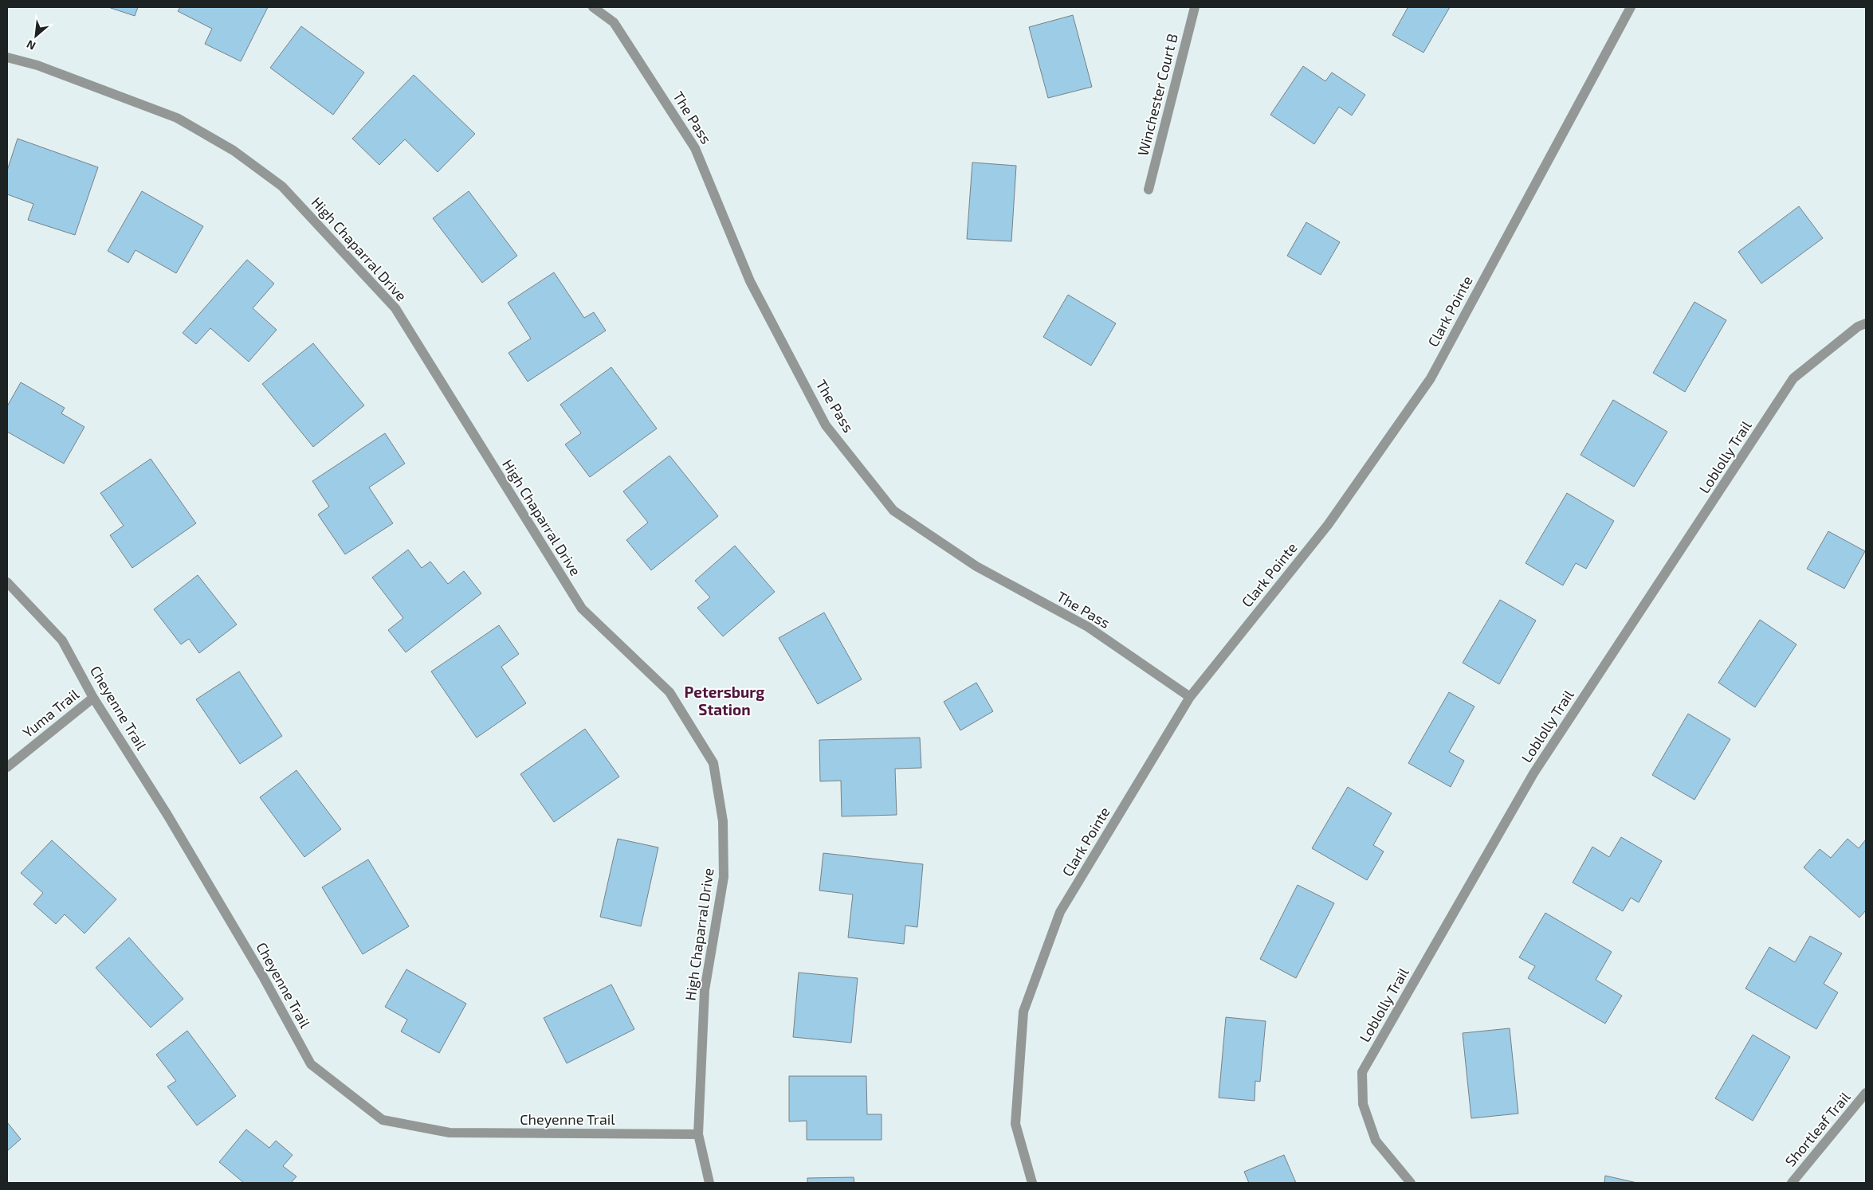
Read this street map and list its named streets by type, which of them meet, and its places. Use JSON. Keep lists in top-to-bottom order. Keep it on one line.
{"streets":{"street":["Winchester Court B","The Pass","High Chaparral Drive","Clark Pointe","Loblolly Trail","Cheyenne Trail","Yuma Trail","Shortleaf Trail"]},"crossings":[["The Pass","Clark Pointe"],["High Chaparral Drive","Cheyenne Trail"],["Cheyenne Trail","Yuma Trail"]],"districts":["Petersburg Station"],"north":"bottom left"}
